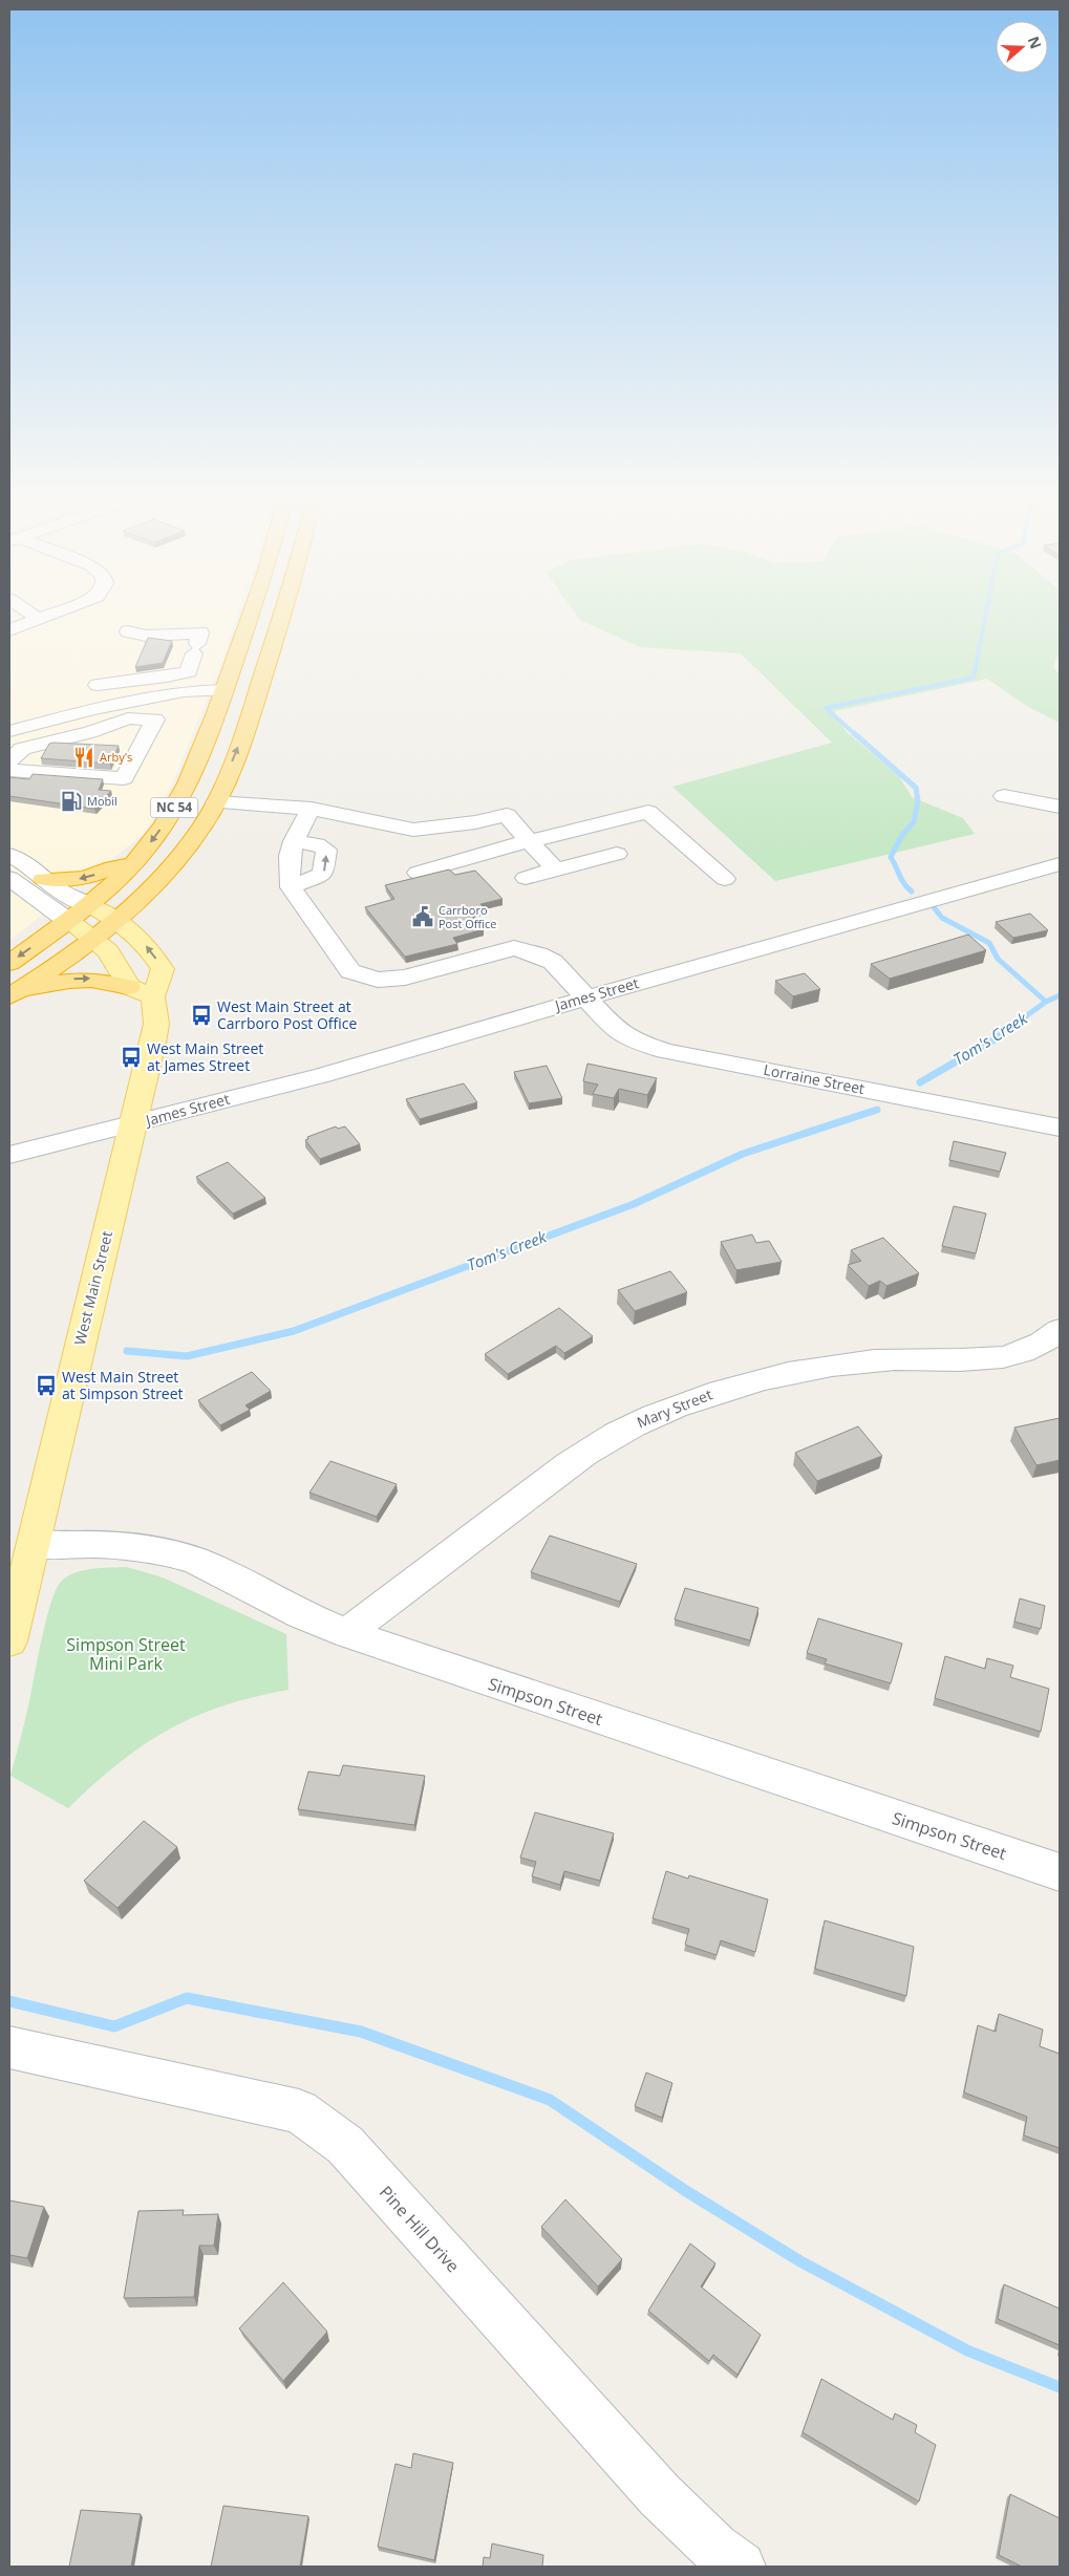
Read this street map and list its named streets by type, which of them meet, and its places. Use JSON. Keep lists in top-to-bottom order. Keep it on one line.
{"streets":{"highway":["NC 54"],"main road":["West Main Street"],"street":["James Street","Lorraine Street","Mary Street","Simpson Street","Pine Hill Drive"]},"crossings":[["NC 54","West Main Street"],["James Street","Lorraine Street"],["James Street","West Main Street"],["West Main Street","Simpson Street"],["Mary Street","Simpson Street"]],"water":["Tom's Creek"],"parks":["Simpson Street Mini Park"],"places":{"restaurant":["Arby's"],"fuel station":["Mobil"],"public building":["Carrboro Post Office"],"bus stop":["West Main Street at Carrboro Post Office","West Main Street at James Street","West Main Street at Simpson Street"]},"north":"right"}
